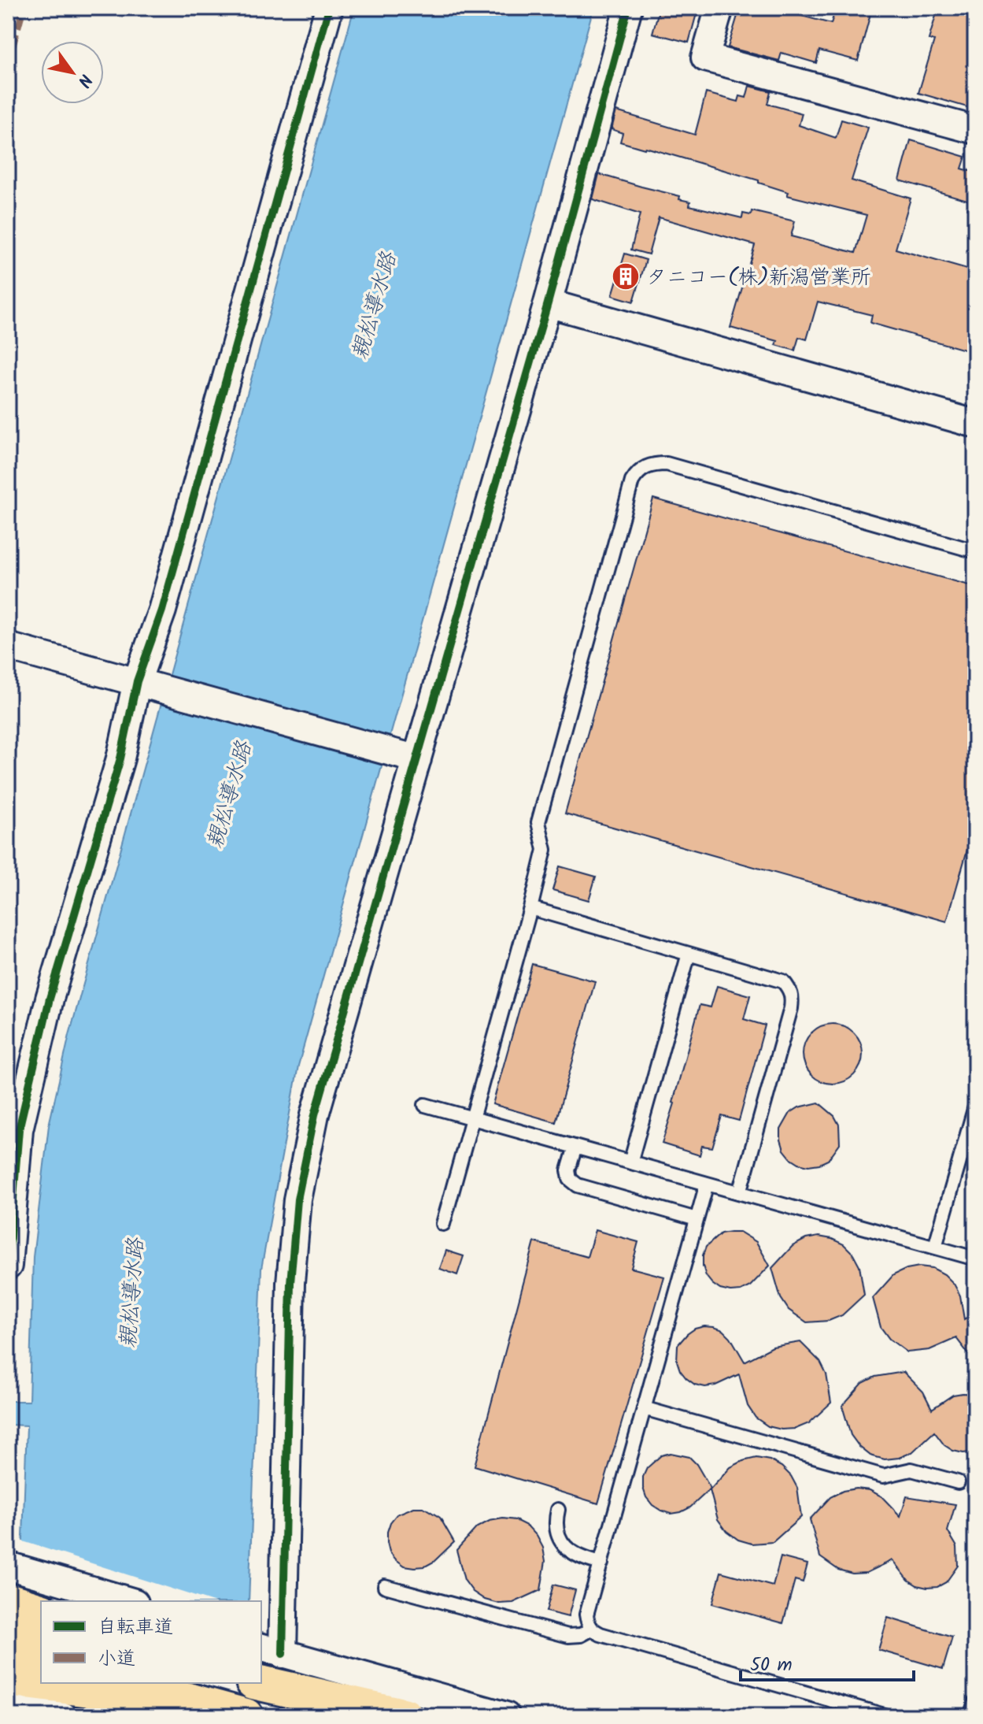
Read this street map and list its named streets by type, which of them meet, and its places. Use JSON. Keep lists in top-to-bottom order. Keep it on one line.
{"water":["親松導水路"],"places":{"building":["タニコー(株)新潟営業所"]},"legend":["自転車道","小道"],"scale_bar":"50 m","north":"bottom right"}
